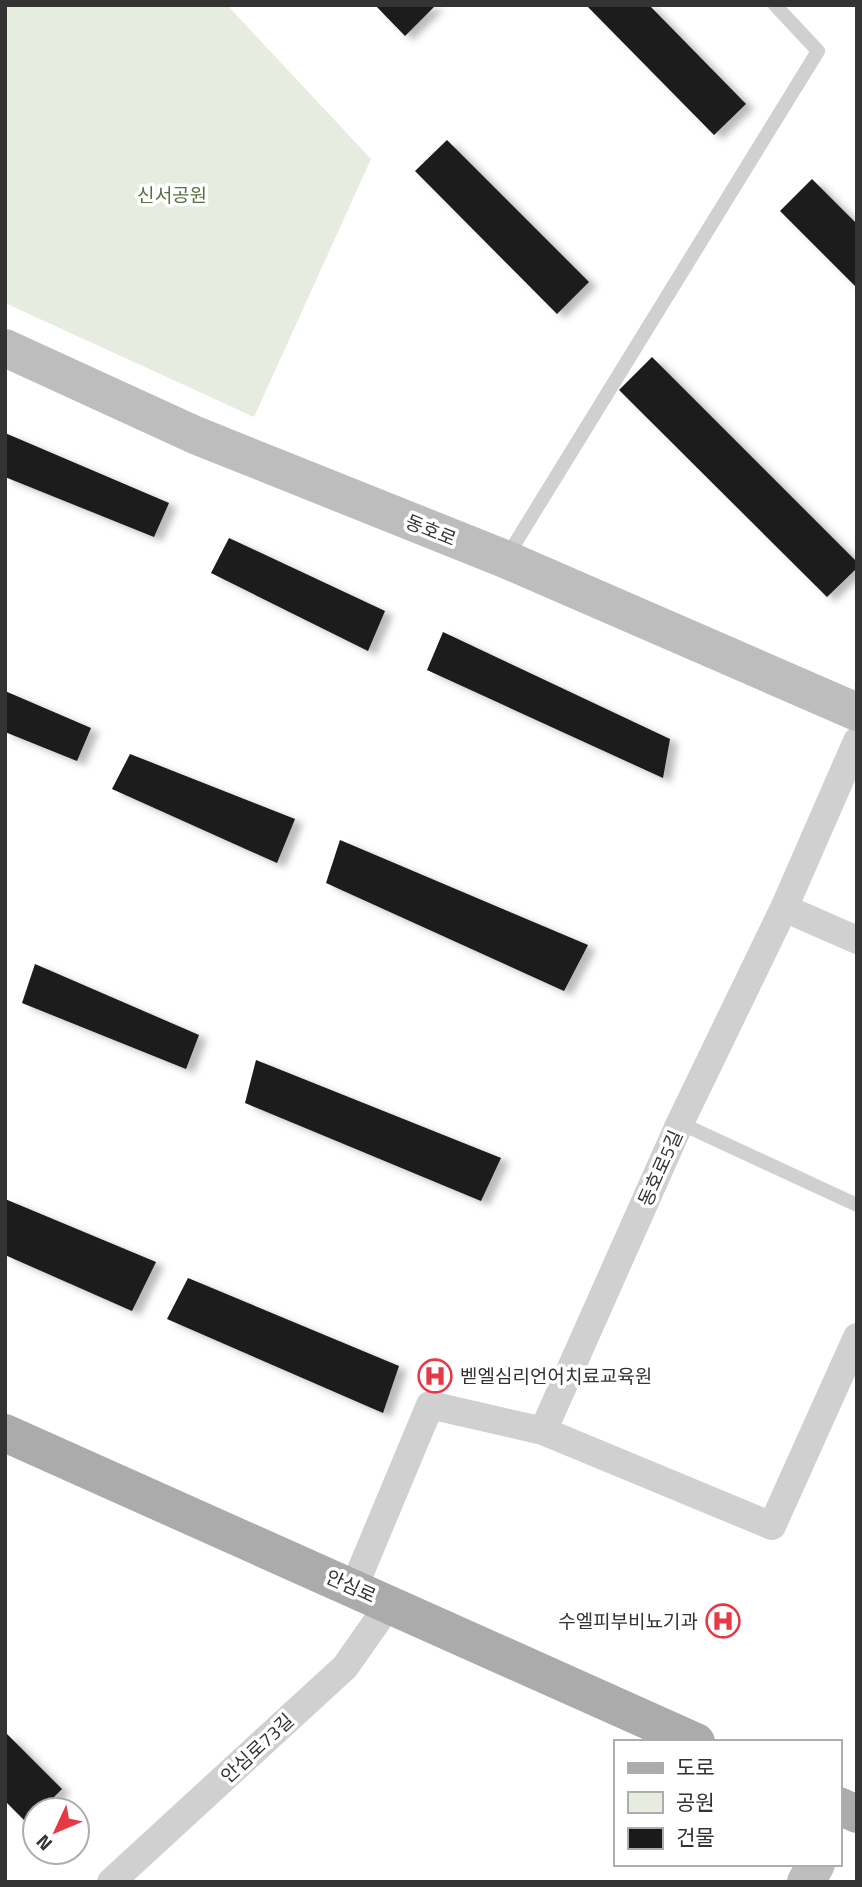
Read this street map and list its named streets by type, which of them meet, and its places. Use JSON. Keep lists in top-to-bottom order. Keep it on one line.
{"streets":{"main road":["안심로"],"street":["동호로","동호로5길","안심로73길"]},"crossings":[["안심로","안심로73길"]],"parks":["신서공원"],"places":{"hospital":["벧엘심리언어치료교육원","수엘피부비뇨기과"]},"legend":["도로","공원","건물"],"north":"bottom left"}
